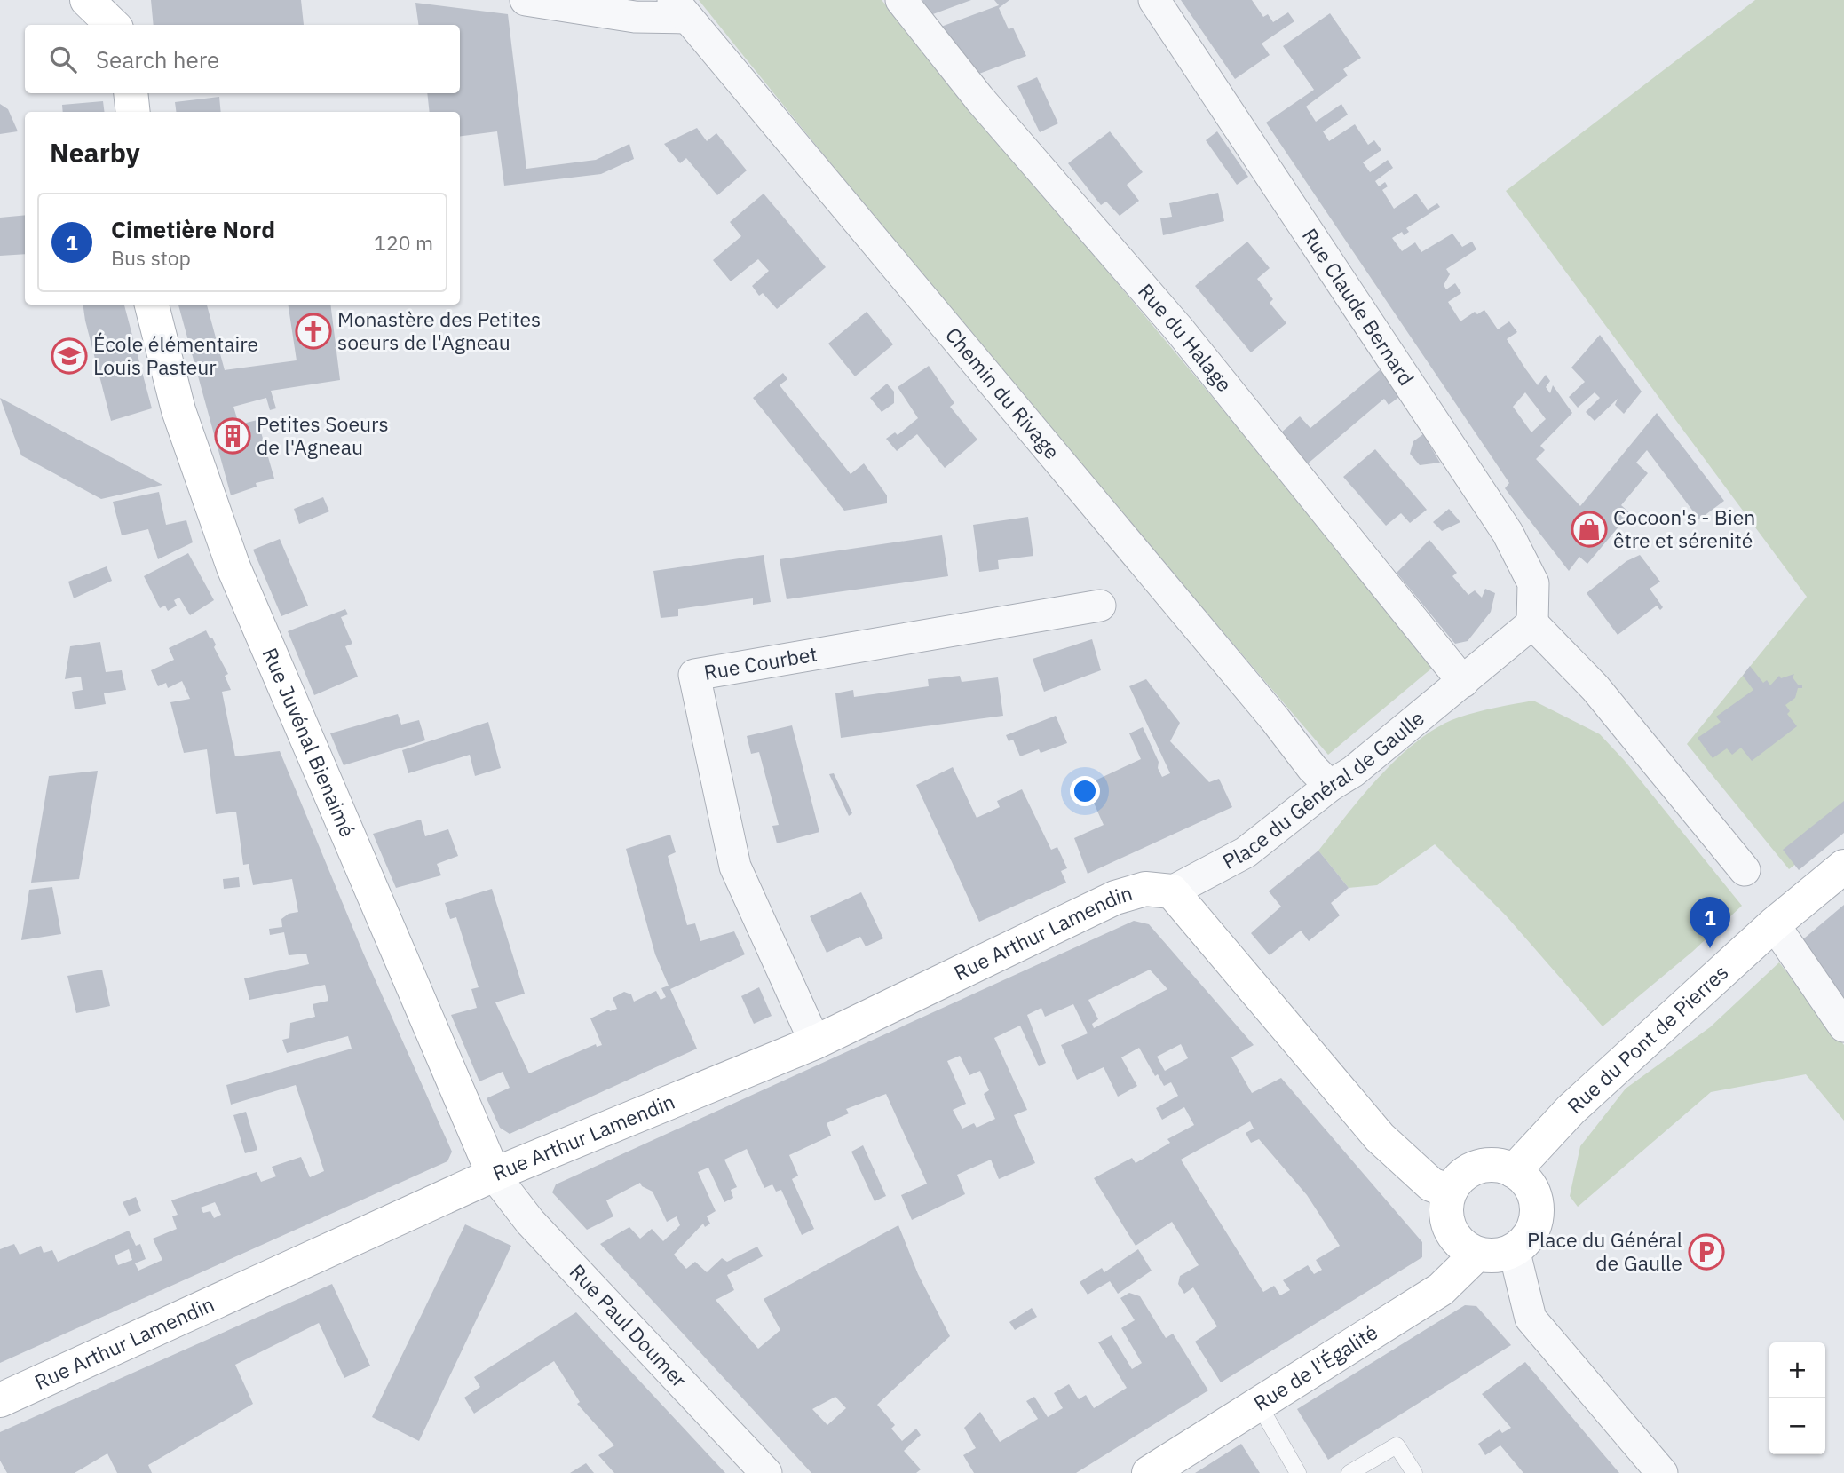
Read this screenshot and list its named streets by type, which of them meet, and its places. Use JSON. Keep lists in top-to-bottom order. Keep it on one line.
{"streets":{"street":["Rue Claude Bernard","Rue du Halage","Chemin du Rivage","Rue Courbet","Rue Juvénal Bienaimé","Place du Général de Gaulle","Rue Arthur Lamendin","Rue du Pont de Pierres","Rue Paul Doumer","Rue de l'Égalité"]},"crossings":[["Rue Claude Bernard","Place du Général de Gaulle"],["Rue du Halage","Place du Général de Gaulle"],["Chemin du Rivage","Place du Général de Gaulle"],["Rue Courbet","Rue Arthur Lamendin"],["Rue Juvénal Bienaimé","Rue Arthur Lamendin"],["Rue Juvénal Bienaimé","Rue Paul Doumer"],["Place du Général de Gaulle","Rue Arthur Lamendin"],["Rue Arthur Lamendin","Rue Paul Doumer"],["Rue du Pont de Pierres","Rue de l'Égalité"]],"places":{"church":["Monastère des Petites soeurs de l'Agneau"],"school or university":["École élémentaire Louis Pasteur"],"building":["Petites Soeurs de l'Agneau"],"shop":["Cocoon's - Bien être et sérenité"],"parking":["Place du Général de Gaulle"]},"page":{"search":"Search here","heading":"Nearby","list":[{"mark":"1","name":"Cimetière Nord","note":"Bus stop","value":"120 m"}],"pins":"1","map_buttons":["+","−"]}}
